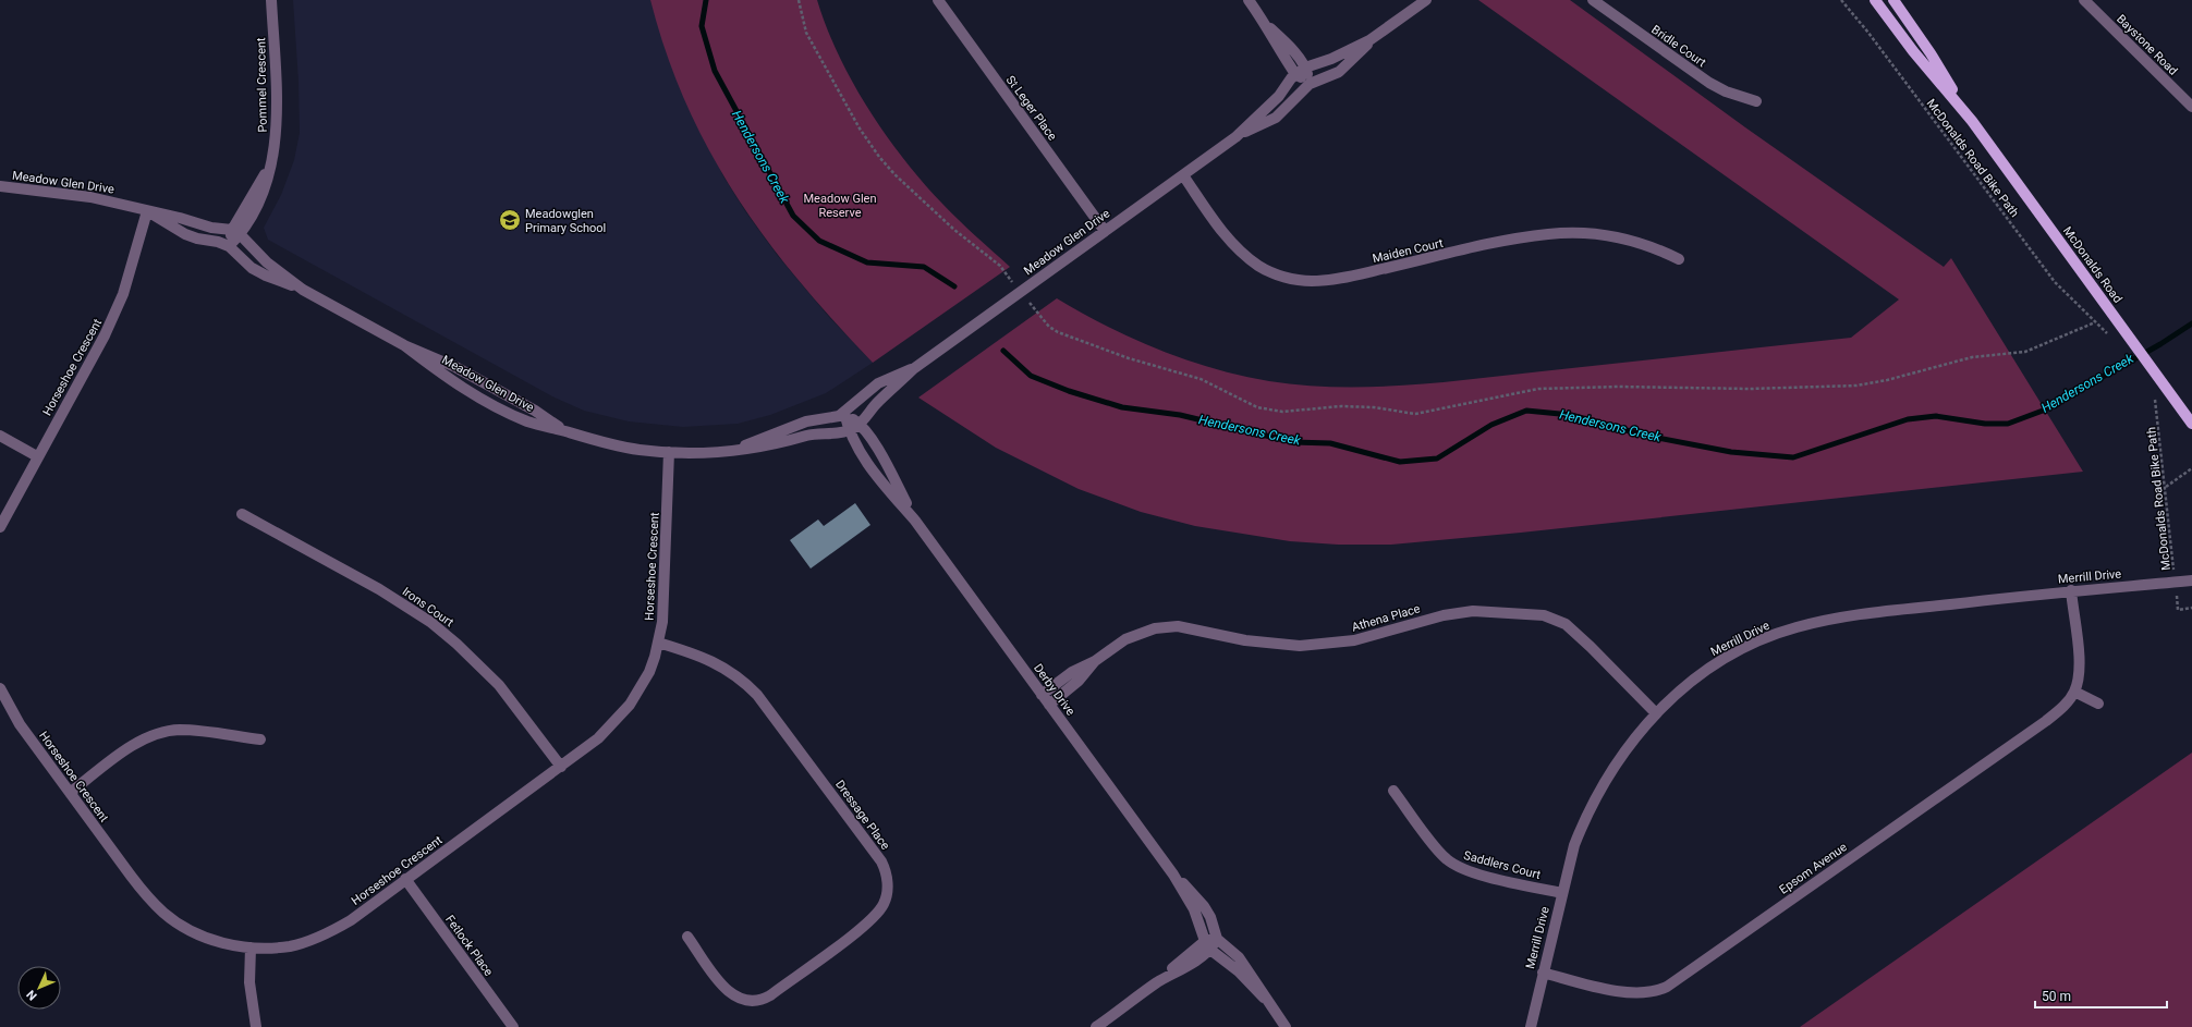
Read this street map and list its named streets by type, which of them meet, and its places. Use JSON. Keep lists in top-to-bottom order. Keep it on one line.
{"streets":{"main road":["McDonalds Road"],"street":["Baystone Road","Bridle Court","Pommel Crescent","St Leger Place","Meadow Glen Drive","Maiden Court","Horseshoe Crescent","Merrill Drive","Irons Court","Athena Place","Derby Drive","Dressage Place","Saddlers Court","Epsom Avenue","Fetlock Place"],"path":["McDonalds Road Bike Path"]},"crossings":[["Pommel Crescent","Meadow Glen Drive"],["St Leger Place","Meadow Glen Drive"],["McDonalds Road Bike Path","Meadow Glen Drive"],["McDonalds Road Bike Path","Merrill Drive"],["Meadow Glen Drive","Maiden Court"],["Meadow Glen Drive","Horseshoe Crescent"],["Meadow Glen Drive","Derby Drive"],["Horseshoe Crescent","Irons Court"],["Horseshoe Crescent","Dressage Place"],["Horseshoe Crescent","Fetlock Place"],["Merrill Drive","Athena Place"],["Merrill Drive","Saddlers Court"],["Merrill Drive","Epsom Avenue"],["Athena Place","Derby Drive"]],"water":["Hendersons Creek"],"parks":["Meadow Glen Reserve"],"places":{"school or university":["Meadowglen Primary School"]},"scale_bar":"50 m","north":"bottom left"}
